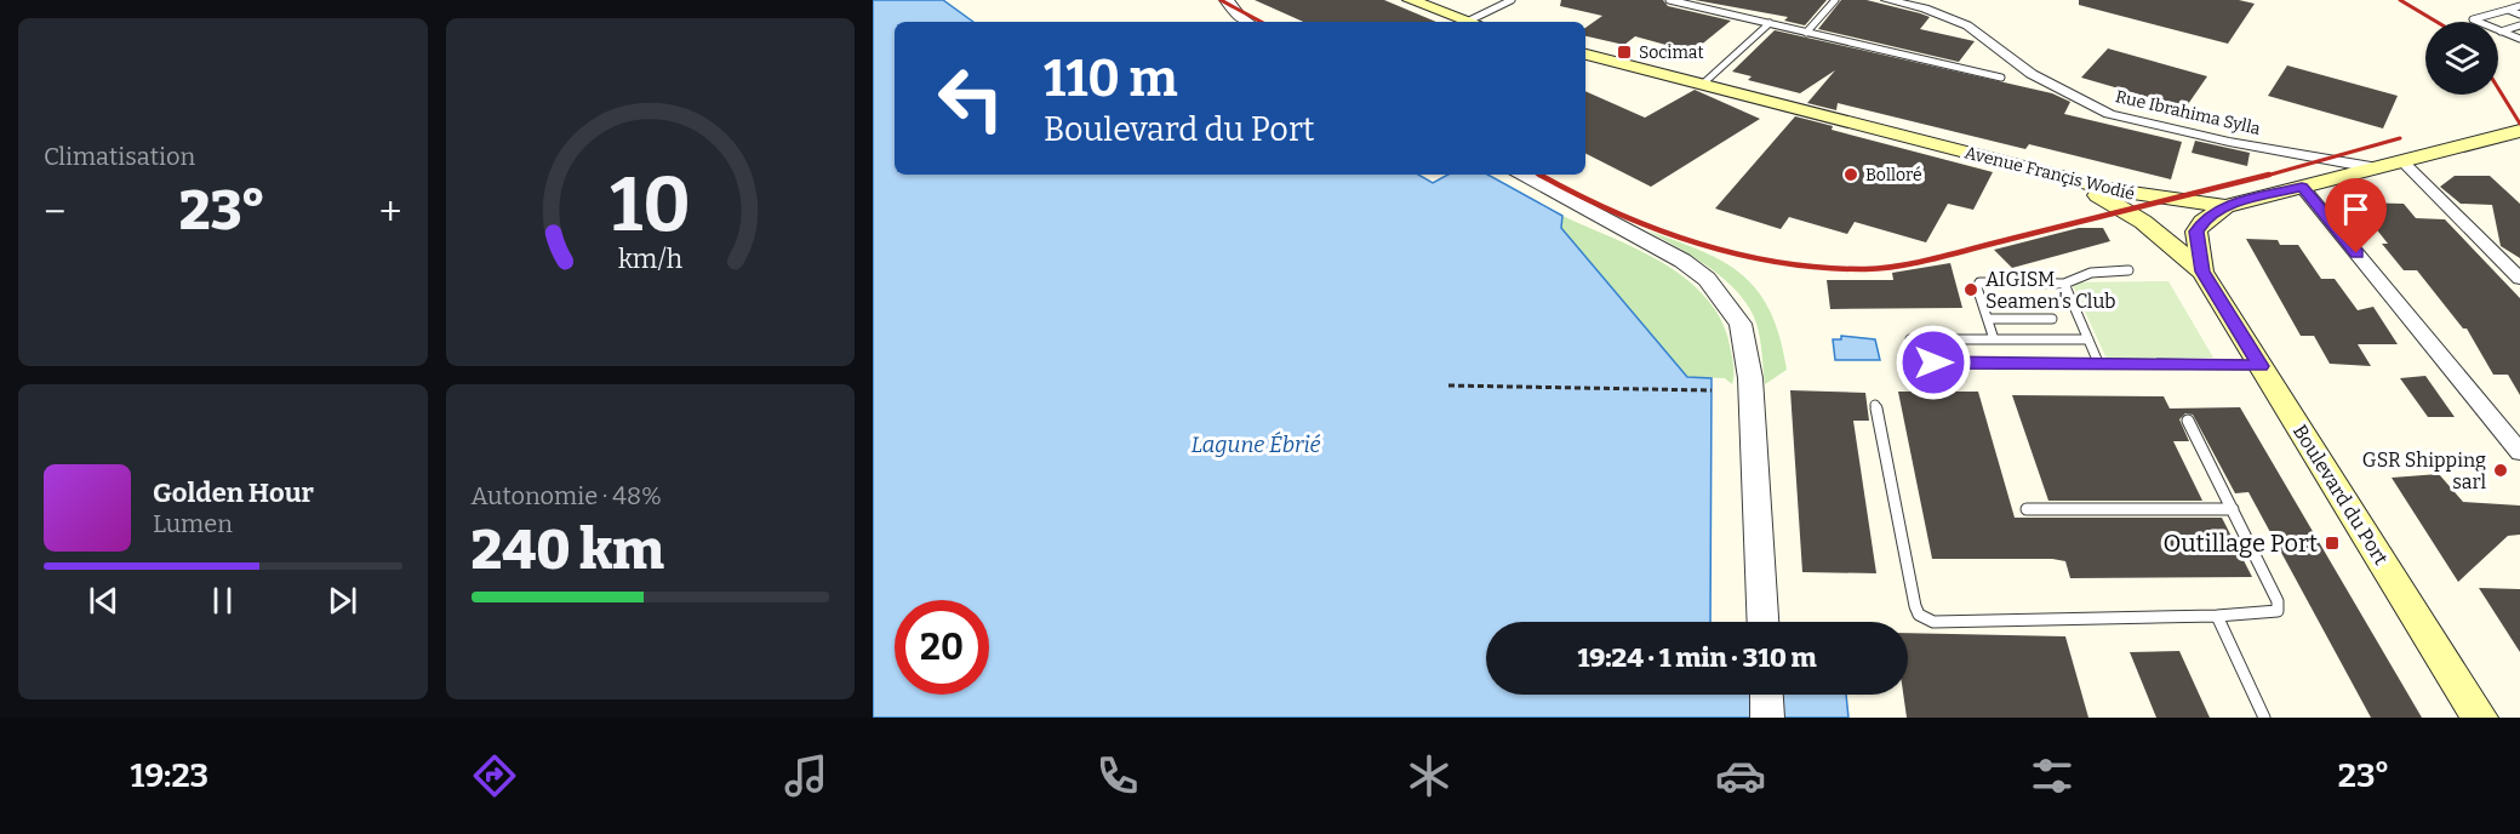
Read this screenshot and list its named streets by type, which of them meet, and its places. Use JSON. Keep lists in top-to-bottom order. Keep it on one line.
{"streets":{"main road":["Avenue Françis Wodié","Boulevard du Port"],"street":["Rue Ibrahima Sylla"]},"crossings":[["Rue Ibrahima Sylla","Avenue Françis Wodié"],["Avenue Françis Wodié","Boulevard du Port"]],"water":["Lagune Ébrié"],"places":{"transit":["Socimat","Outillage Port"],"other":["Bolloré","AIGISM Seamen's Club","GSR Shipping sarl"]},"page":{"tile":["Climatisation",["Autonomie · 48%","240 km"]],"turn":["110 m","Boulevard du Port"],"heat":["−","23°","+"],"song":["Golden Hour","Lumen"],"limit":"20","trip":"19:24 · 1 min · 310 m","tabs":["19:23","23°"],"gauge":["10","km/h"]}}
